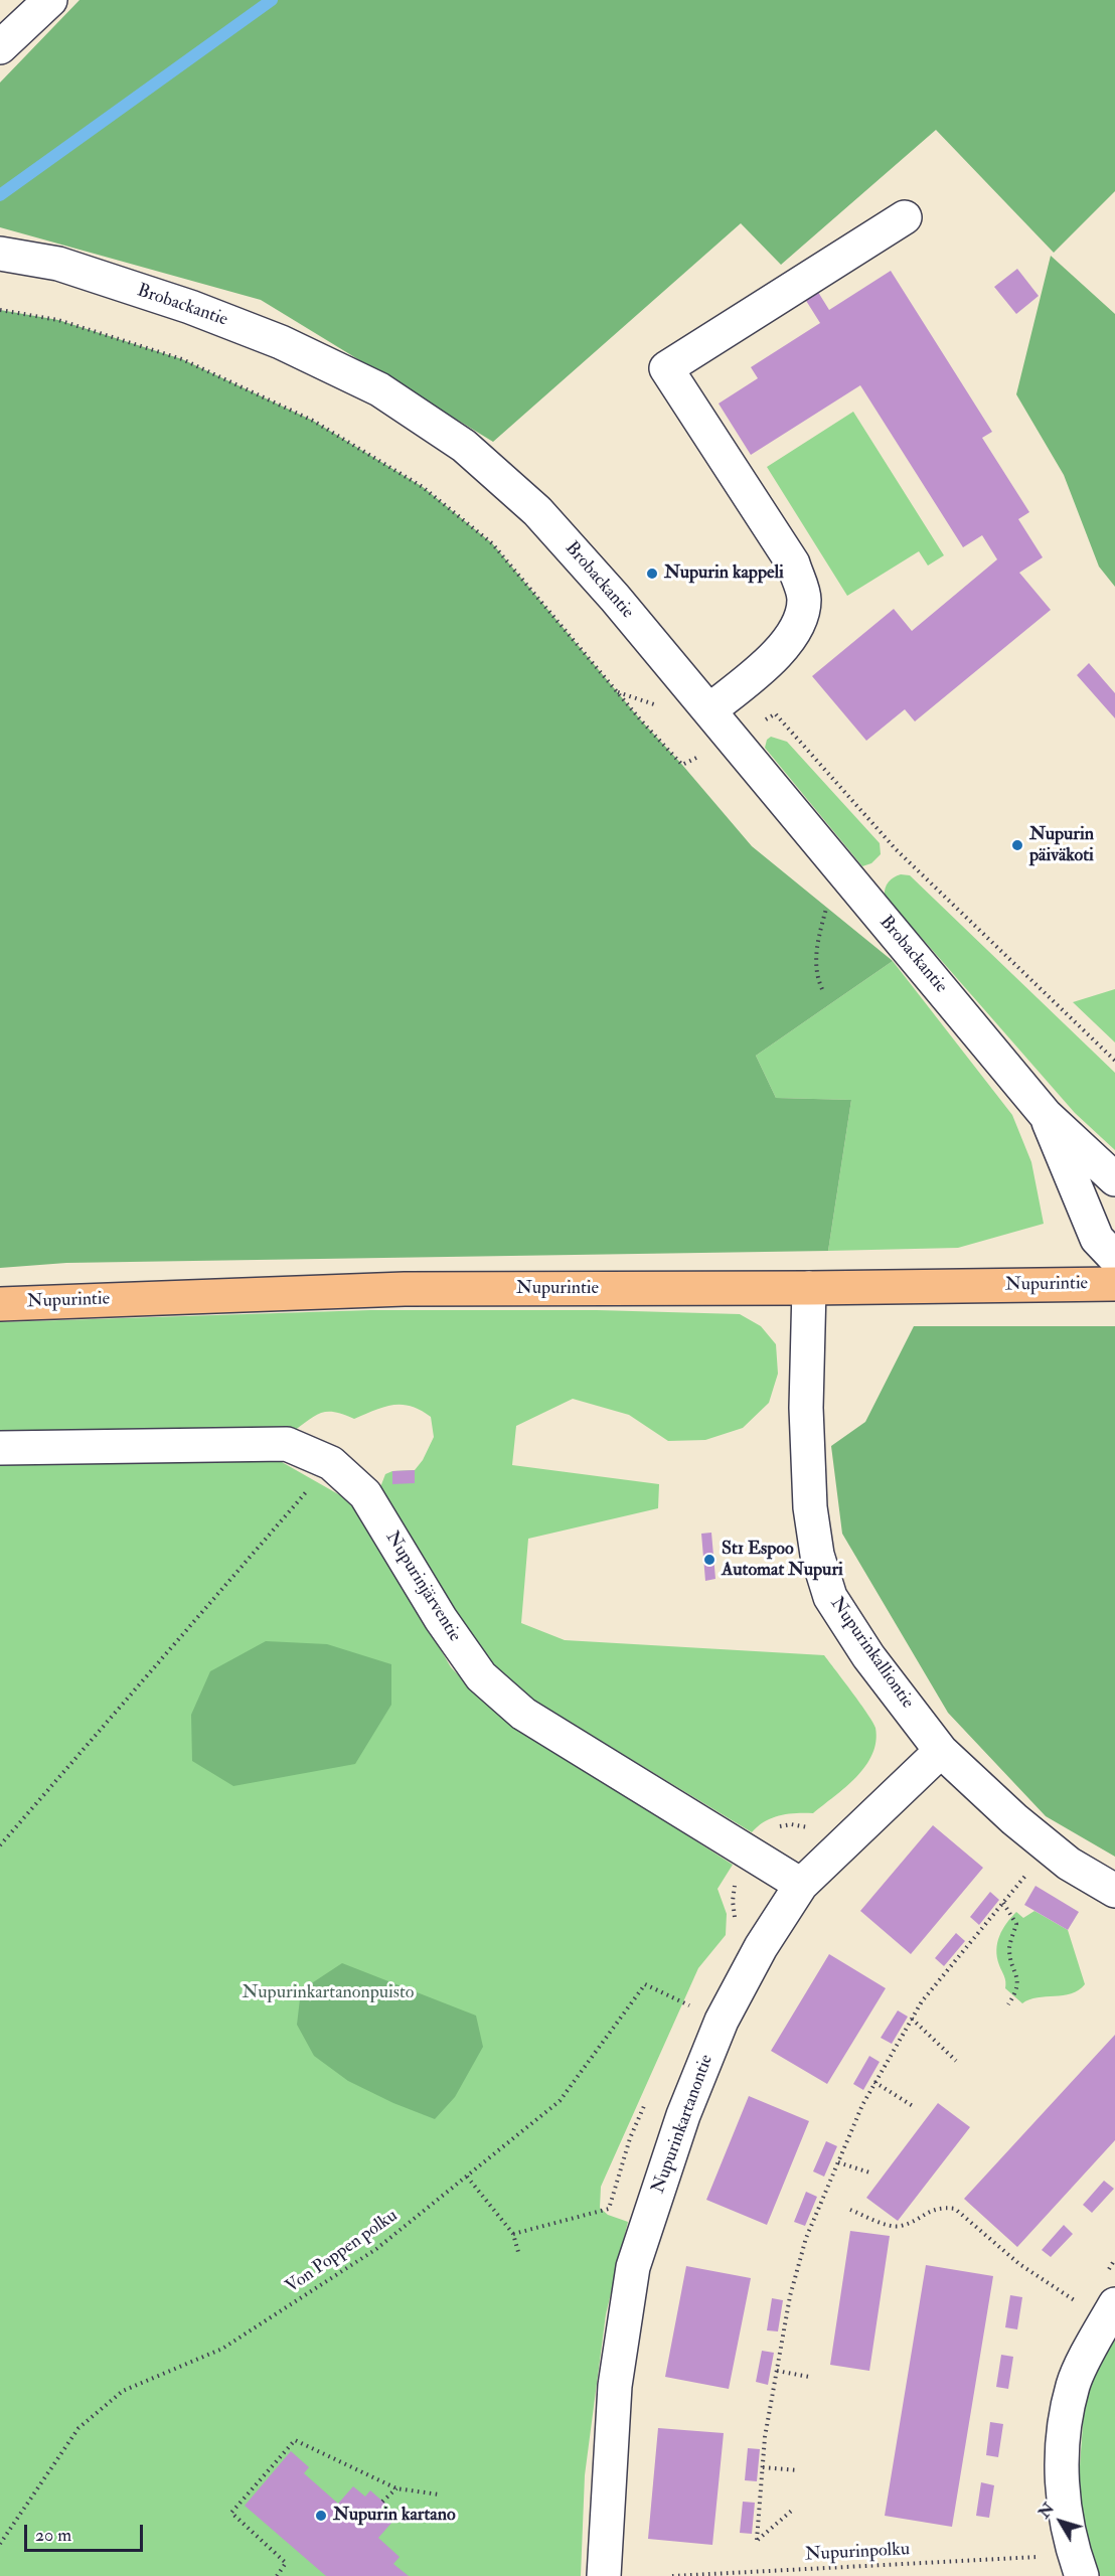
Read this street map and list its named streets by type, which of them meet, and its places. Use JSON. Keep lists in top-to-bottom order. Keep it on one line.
{"streets":{"main road":["Nupurintie"],"street":["Brobackantie","Nupurinjärventie","Nupurinkalliontie","Nupurinkartanontie"],"path":["Von Poppen polku","Nupurinpolku"]},"crossings":[["Nupurintie","Nupurinkalliontie"],["Nupurinjärventie","Nupurinkartanontie"],["Nupurinkalliontie","Nupurinkartanontie"]],"parks":["Nupurinkartanonpuisto"],"places":["Nupurin kappeli","Nupurin päiväkoti","St1 Espoo Automat Nupuri","Nupurin kartano"],"scale_bar":"20 m","north":"top left"}
